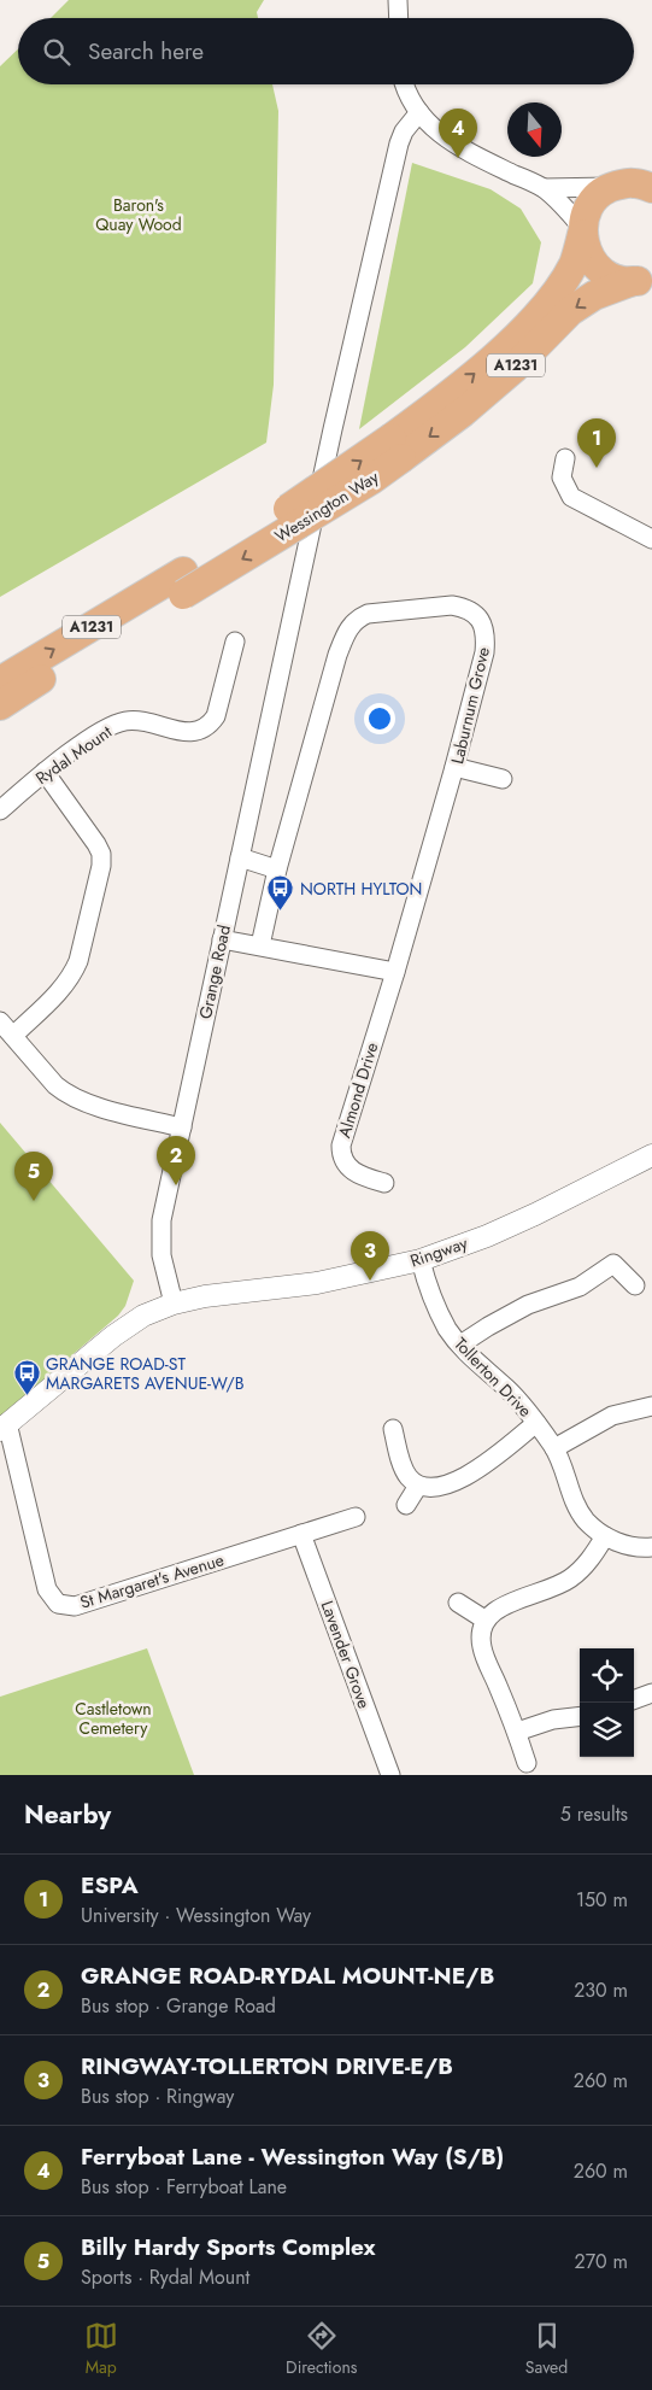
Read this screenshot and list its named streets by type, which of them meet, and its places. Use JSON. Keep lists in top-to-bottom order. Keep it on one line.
{"streets":{"highway":["A1231","Wessington Way"],"street":["Laburnum Grove","Rydal Mount","Grange Road","Almond Drive","Ringway","Tollerton Drive","St Margaret's Avenue","Lavender Grove"]},"crossings":[["Laburnum Grove","Almond Drive"],["Grange Road","Ringway"],["Ringway","Tollerton Drive"],["St Margaret's Avenue","Lavender Grove"]],"parks":["Baron's Quay Wood","Castletown Cemetery"],"places":{"bus stop":["NORTH HYLTON","GRANGE ROAD-ST MARGARETS AVENUE-W/B"]},"north":"bottom","page":{"search":"Search here","pins":["4","1","2","5","3"],"heading":["Nearby","5 results"],"list":[{"mark":"1","name":"ESPA","note":"University · Wessington Way","value":"150 m"},{"mark":"2","name":"GRANGE ROAD-RYDAL MOUNT-NE/B","note":"Bus stop · Grange Road","value":"230 m"},{"mark":"3","name":"RINGWAY-TOLLERTON DRIVE-E/B","note":"Bus stop · Ringway","value":"260 m"},{"mark":"4","name":"Ferryboat Lane - Wessington Way (S/B)","note":"Bus stop · Ferryboat Lane","value":"260 m"},{"mark":"5","name":"Billy Hardy Sports Complex","note":"Sports · Rydal Mount","value":"270 m"}],"nav":["Map","Directions","Saved"]}}
